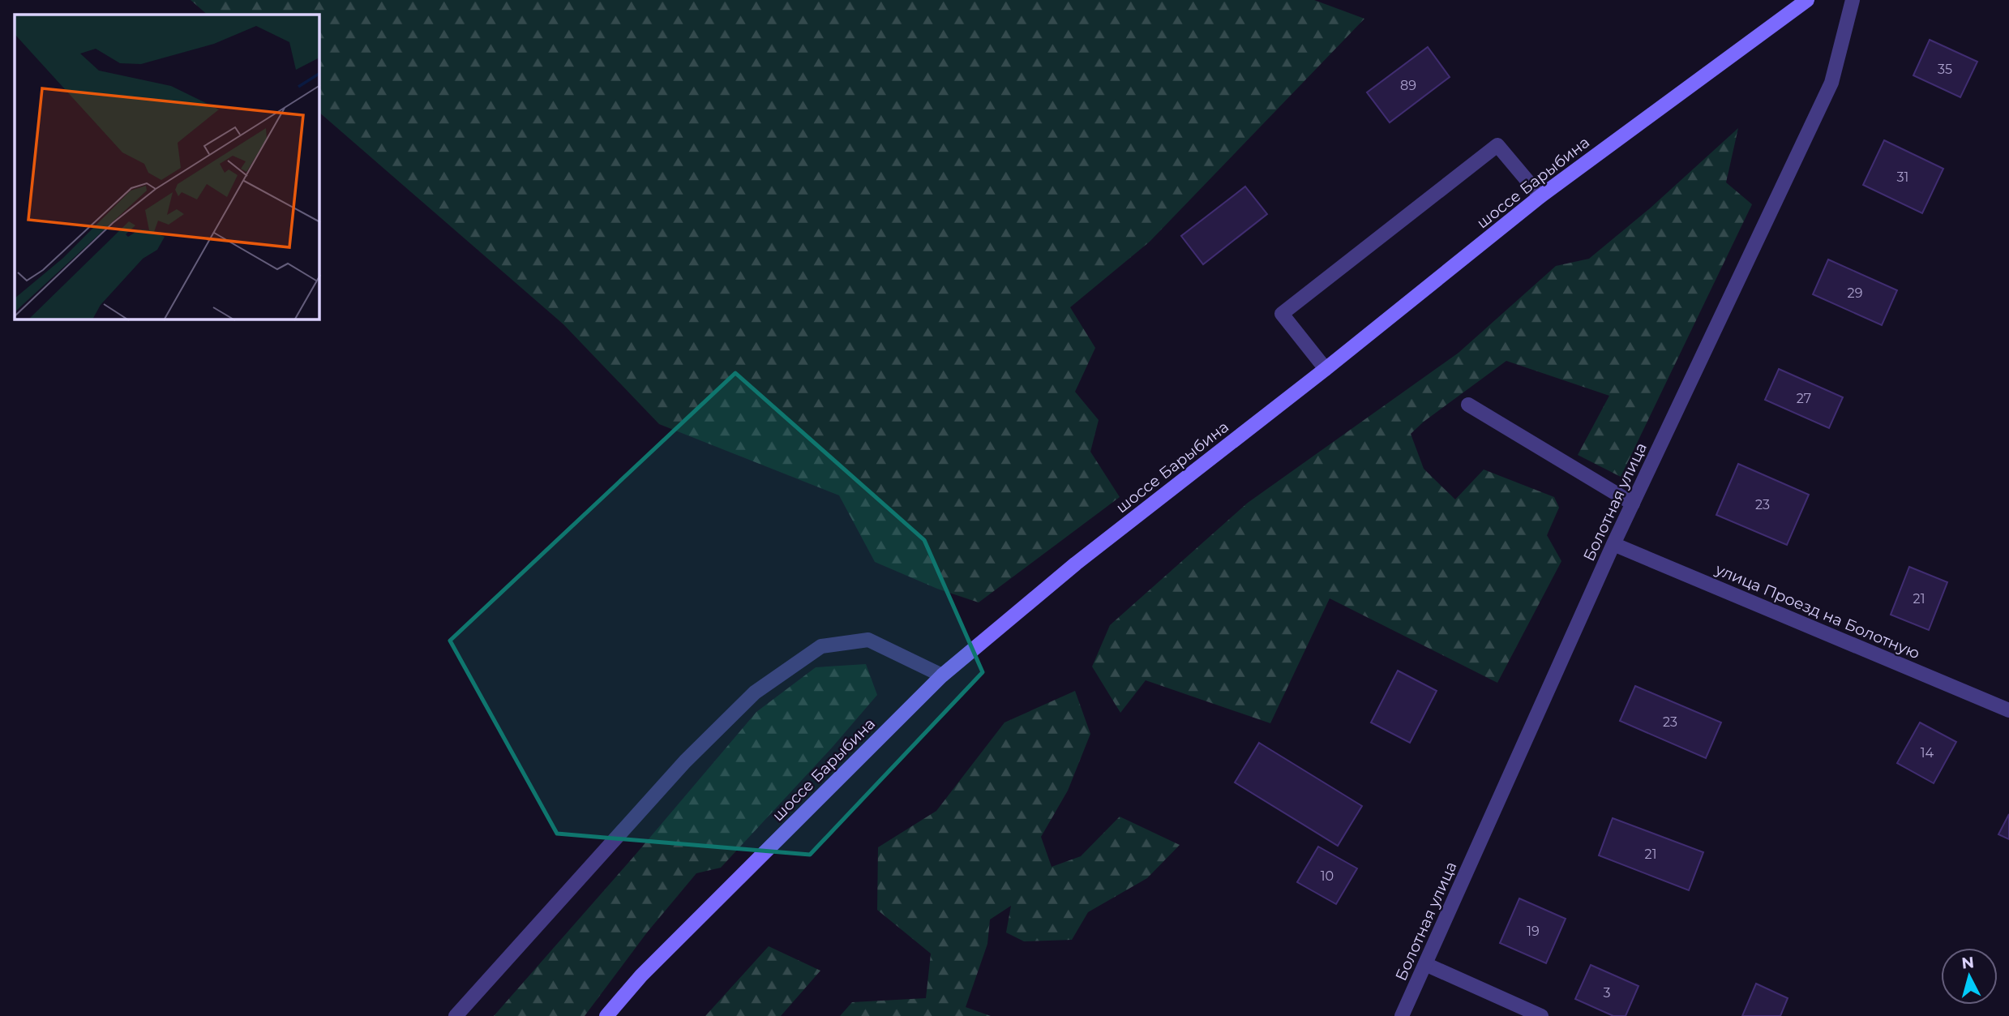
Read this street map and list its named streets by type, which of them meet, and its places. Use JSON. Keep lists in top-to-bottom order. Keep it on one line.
{"streets":{"main road":["шоссе Барыбина"],"street":["Болотная улица","улица Проезд на Болотную"]},"crossings":[["Болотная улица","улица Проезд на Болотную"]],"house_numbers":["35","89","31","29","27","23","21","23","14","21","10","19","3"],"north":"top"}
